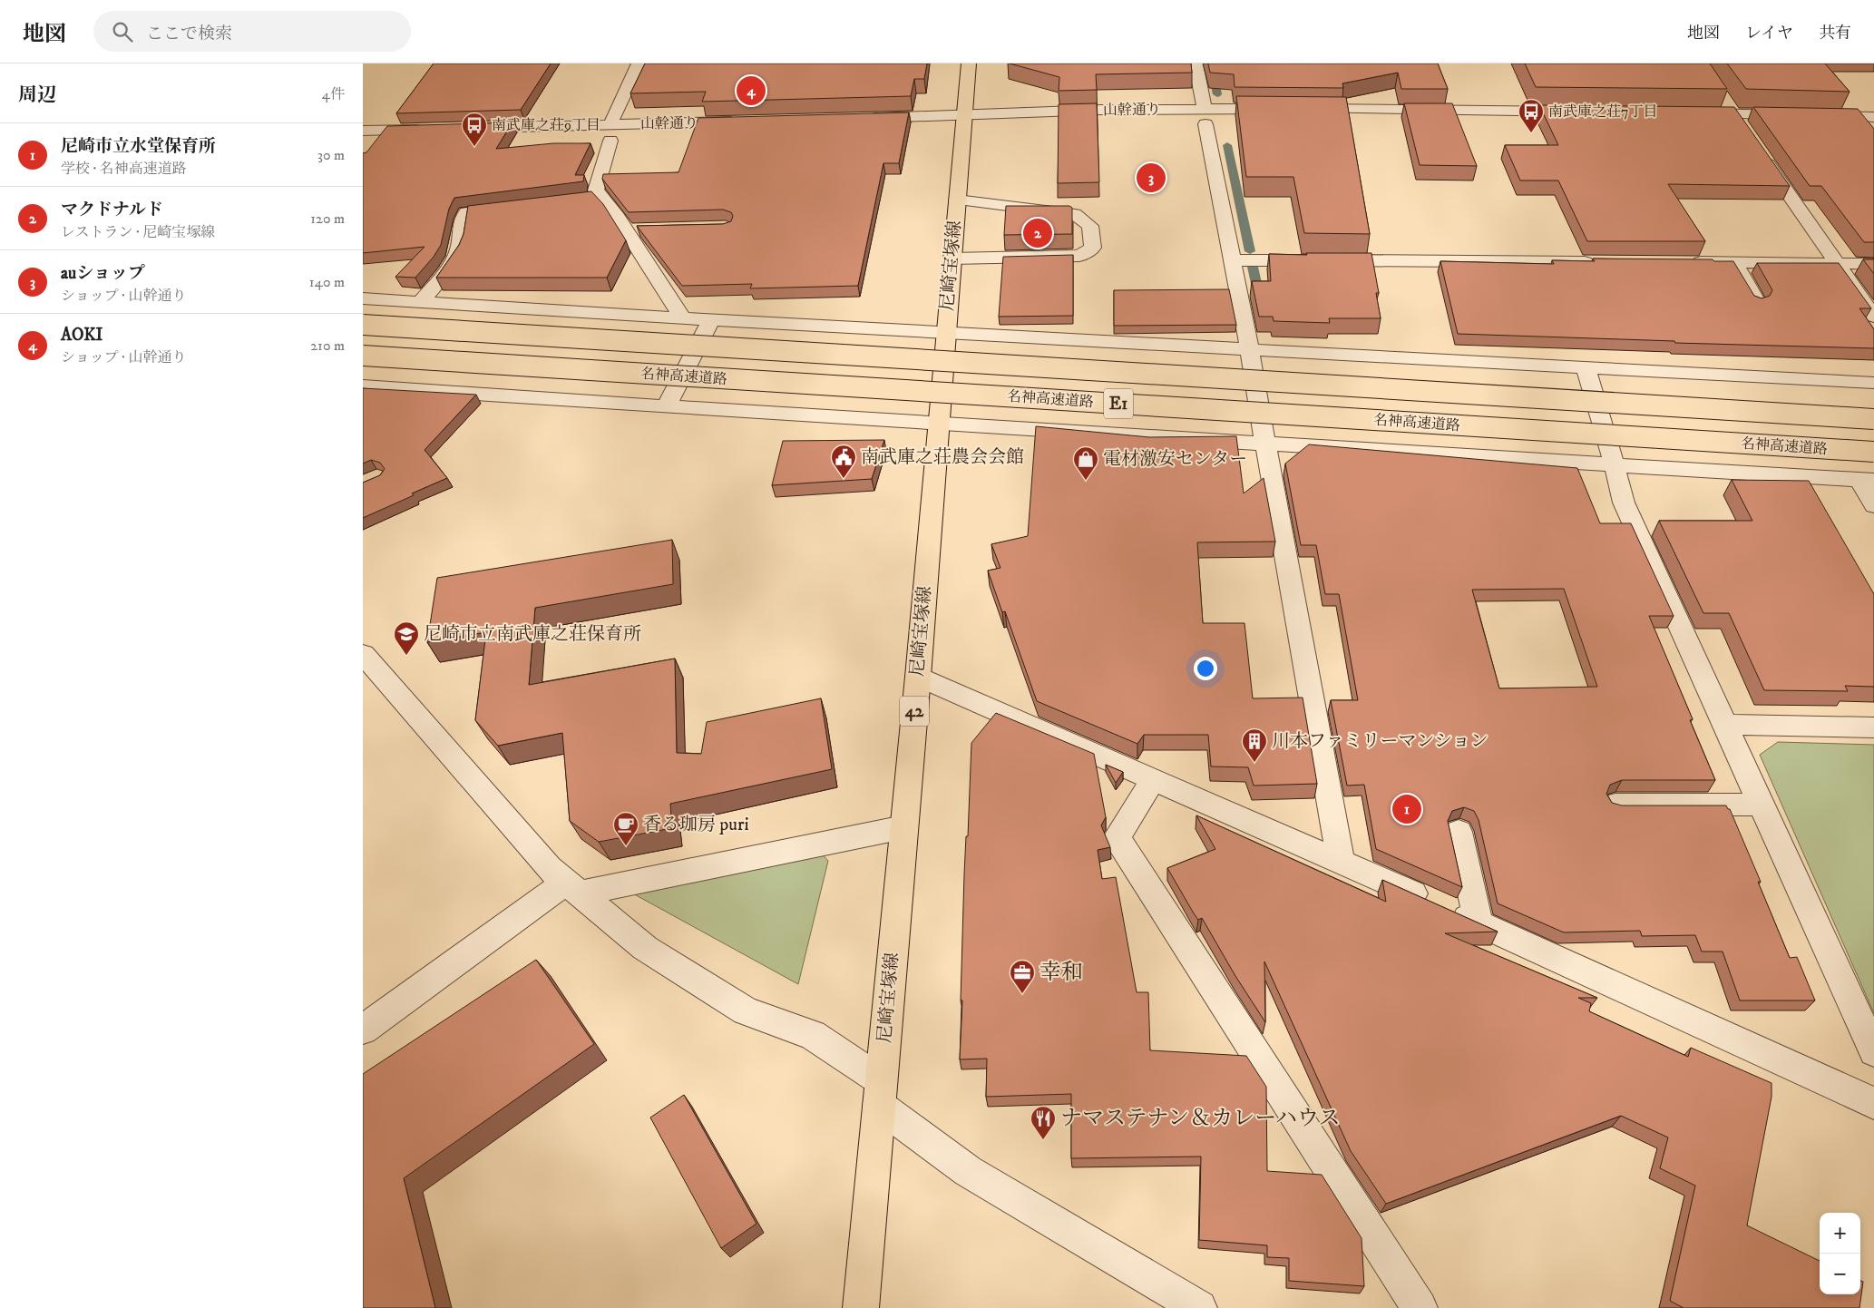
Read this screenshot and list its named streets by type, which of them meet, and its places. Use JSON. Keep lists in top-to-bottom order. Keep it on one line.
{"streets":{"main road":["尼崎宝塚線","名神高速道路","E1","42"],"street":["山幹通り"]},"crossings":[["山幹通り","尼崎宝塚線"]],"places":{"bus stop":["南武庫之荘7丁目","南武庫之荘9丁目"],"public building":["南武庫之荘農会会館"],"shop":["電材激安センター"],"school or university":["尼崎市立南武庫之荘保育所"],"building":["川本ファミリーマンション"],"cafe":["香る珈房 puri"],"office":["幸和"],"restaurant":["ナマステナン＆カレーハウス"]},"page":{"header":"地図","search":"ここで検索","nav":["地図","レイヤ","共有"],"heading":["周辺","4件"],"pins":["4","3","2","1"],"list":[{"mark":"1","name":"尼崎市立水堂保育所","note":"学校 · 名神高速道路","value":"30 m"},{"mark":"2","name":"マクドナルド","note":"レストラン · 尼崎宝塚線","value":"120 m"},{"mark":"3","name":"auショップ","note":"ショップ · 山幹通り","value":"140 m"},{"mark":"4","name":"AOKI","note":"ショップ · 山幹通り","value":"210 m"}],"map_buttons":["+","−"]}}
